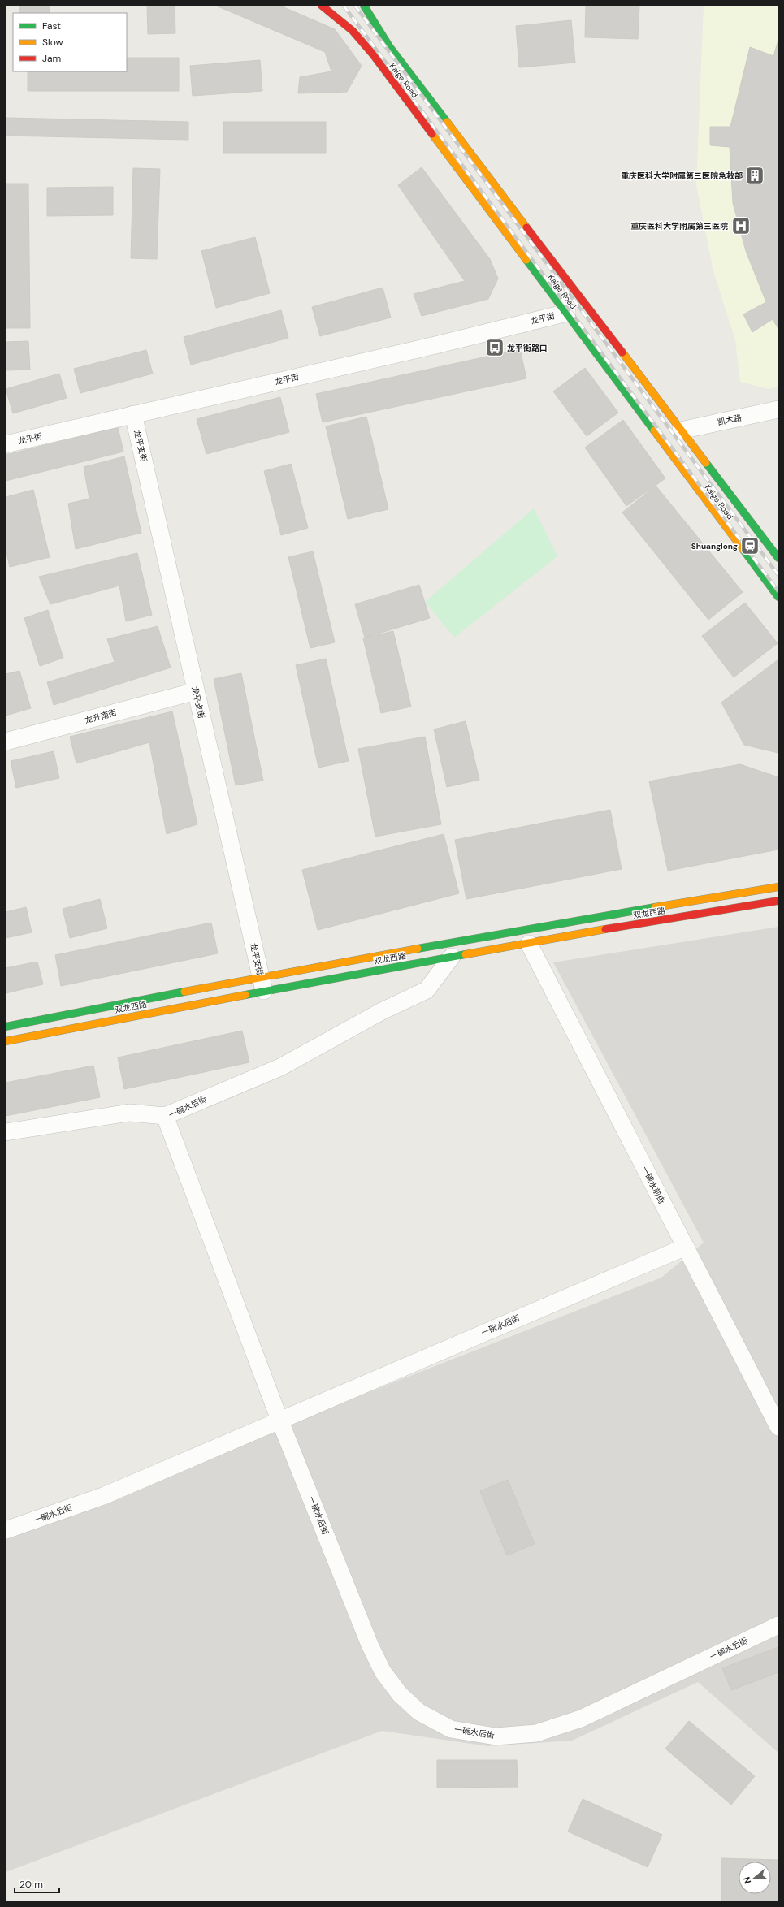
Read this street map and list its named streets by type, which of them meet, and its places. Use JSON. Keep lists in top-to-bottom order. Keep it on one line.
{"streets":{"main road":["Kaige Road","双龙西路"],"street":["龙平街","凯木路","龙平支街","龙升南街","一碗水后街","一碗水前街"]},"crossings":[["Kaige Road","龙平街"],["Kaige Road","凯木路"],["龙平街","龙平支街"],["龙平支街","龙升南街"],["龙平支街","双龙西路"],["双龙西路","一碗水后街"],["双龙西路","一碗水前街"],["一碗水后街","一碗水前街"]],"places":{"building":["重庆医科大学附属第三医院急救部"],"hospital":["重庆医科大学附属第三医院"],"bus stop":["龙平街路口"],"station":["Shuanglong"]},"legend":["Fast","Slow","Jam"],"scale_bar":"20 m","north":"left"}
